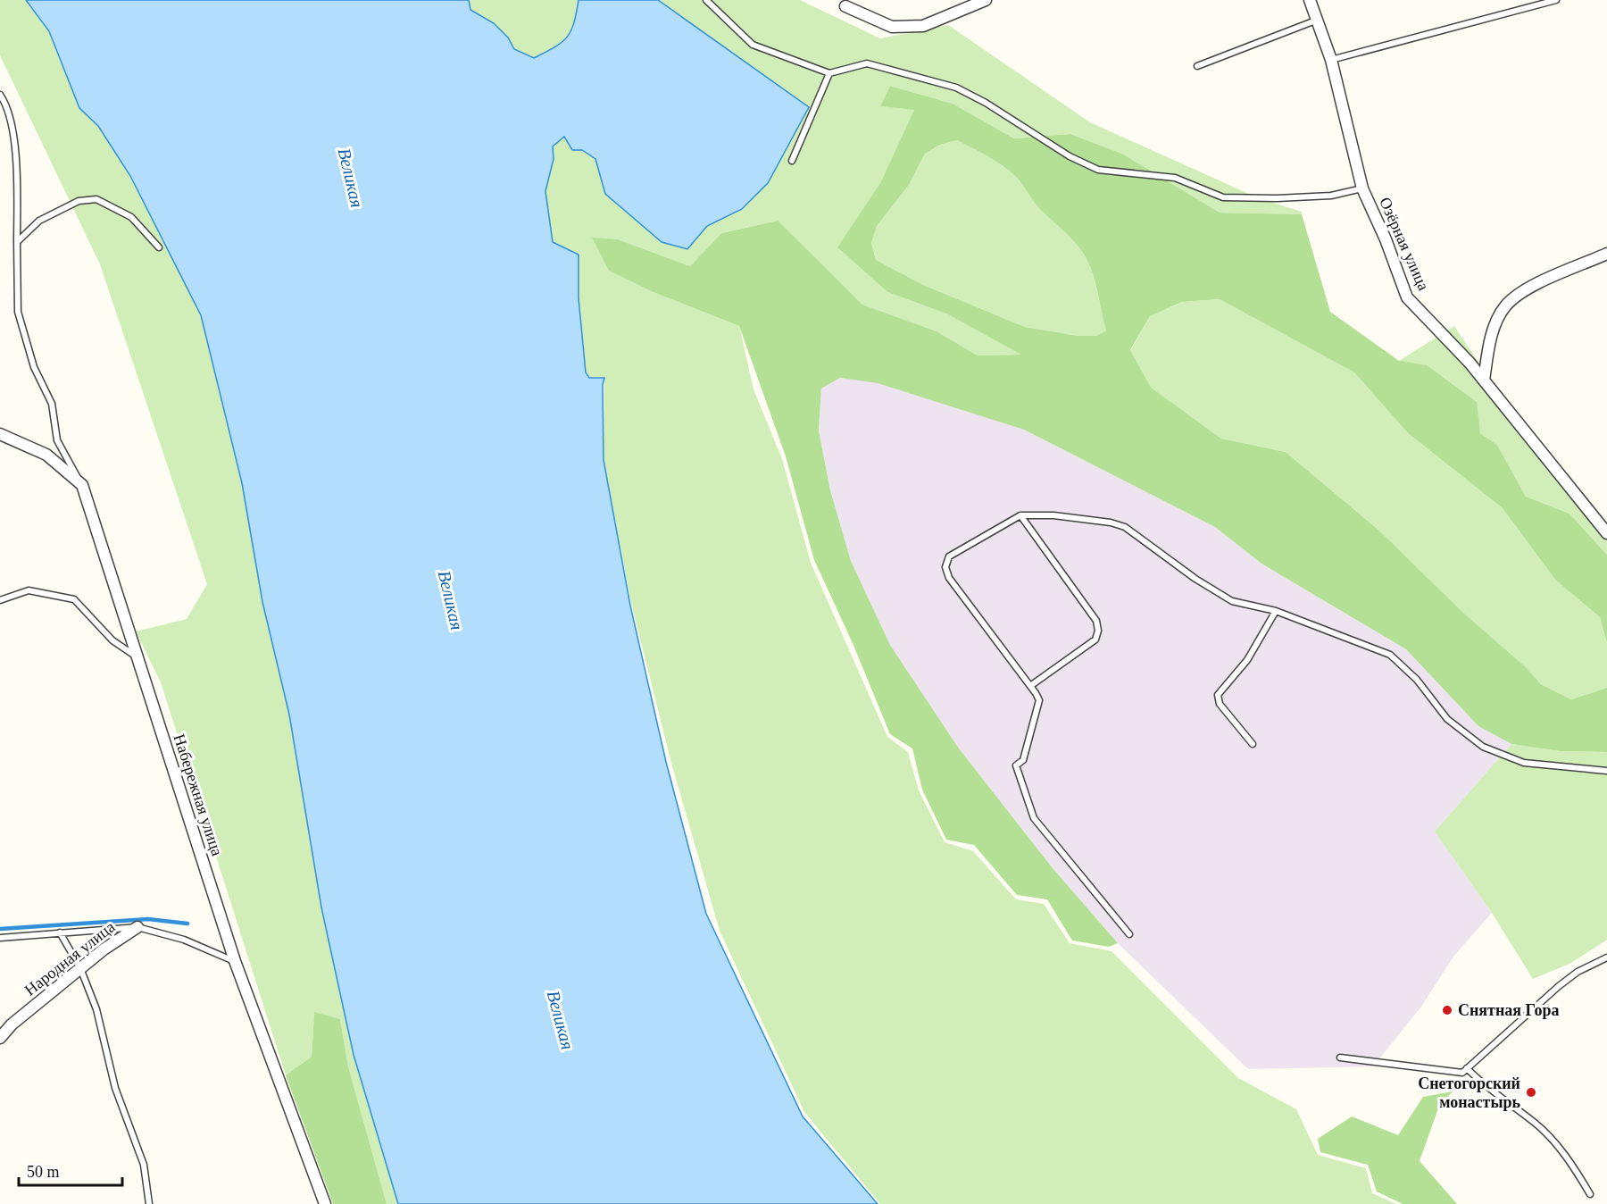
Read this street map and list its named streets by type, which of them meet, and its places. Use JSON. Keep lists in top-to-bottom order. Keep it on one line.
{"streets":{"street":["Озёрная улица","Набережная улица","Народная улица"]},"water":["Великая"],"places":["Снятная Гора","Снетогорский монастырь"],"scale_bar":"50 m"}
